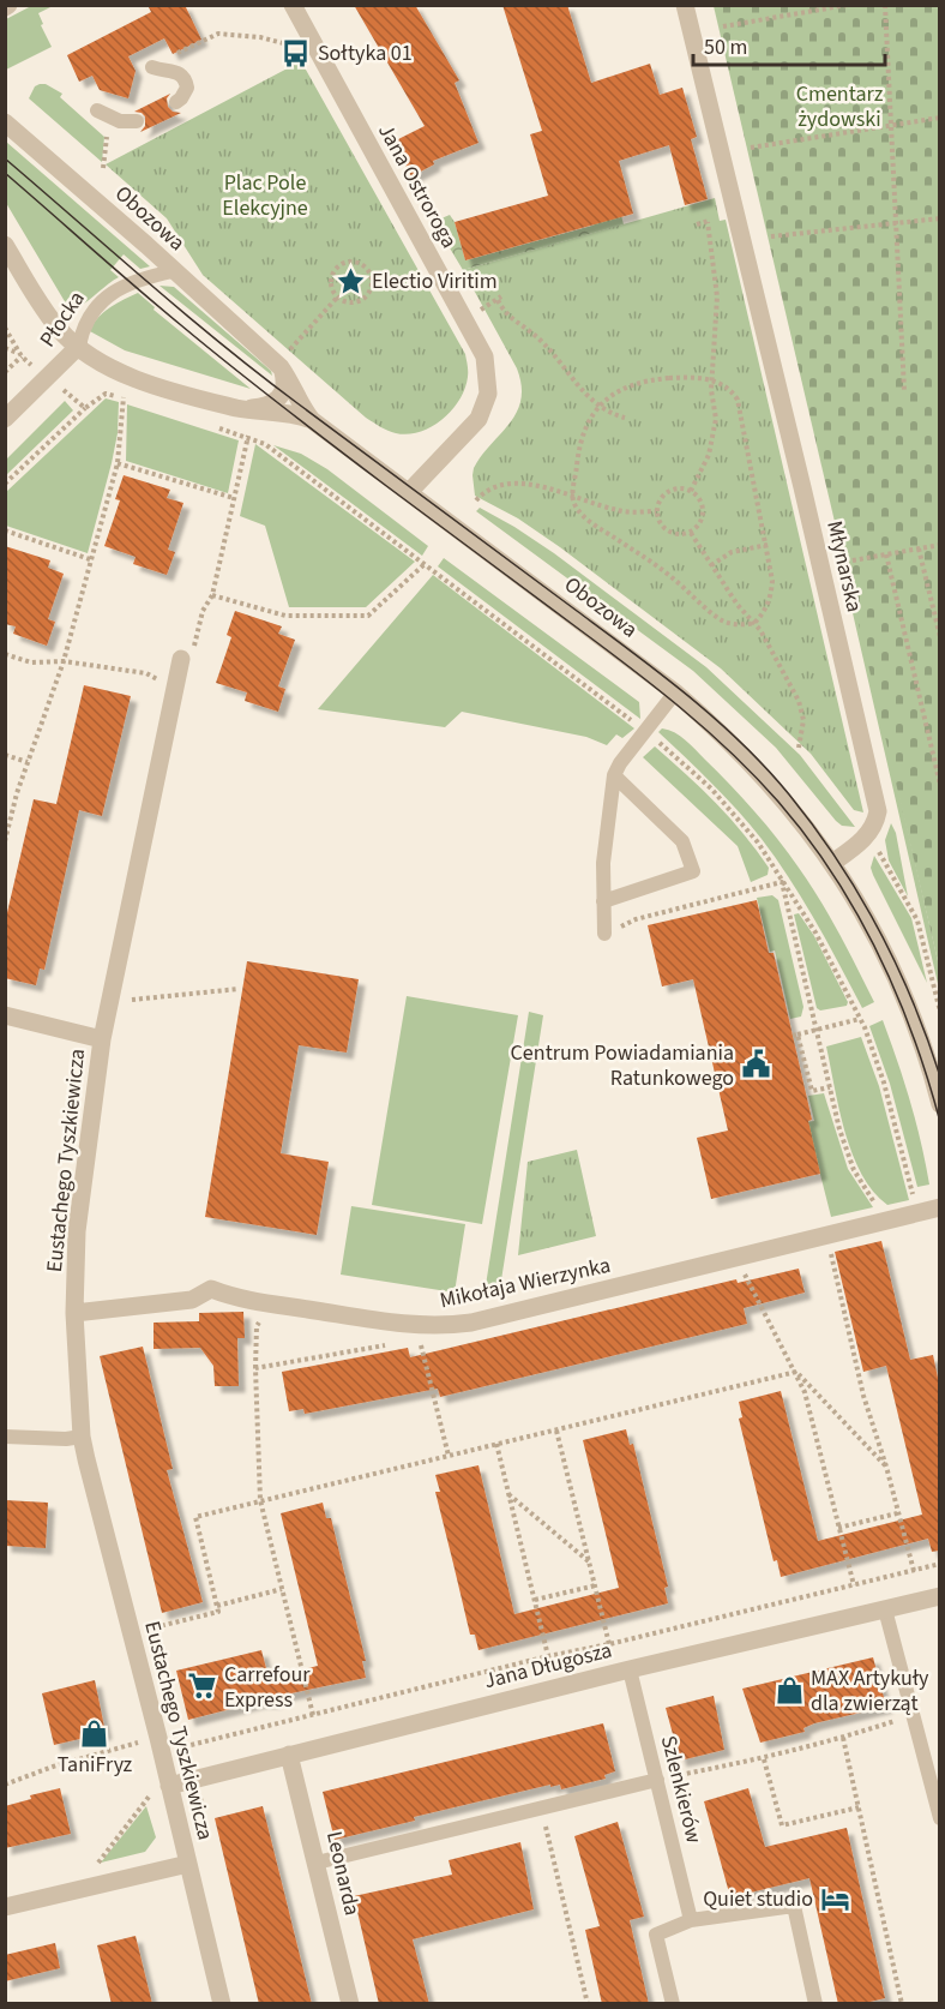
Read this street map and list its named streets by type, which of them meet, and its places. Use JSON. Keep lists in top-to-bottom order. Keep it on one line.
{"streets":{"street":["Jana Ostroroga","Obozowa","Płocka","Młynarska","Eustachego Tyszkiewicza","Mikołaja Wierzynka","Jana Długosza","Leonarda"],"lane":["Szlenkierów"]},"crossings":[["Jana Ostroroga","Obozowa"],["Obozowa","Płocka"],["Obozowa","Młynarska"],["Eustachego Tyszkiewicza","Mikołaja Wierzynka"],["Eustachego Tyszkiewicza","Jana Długosza"],["Jana Długosza","Szlenkierów"],["Jana Długosza","Leonarda"]],"parks":["Cmentarz żydowski","Plac Pole Elekcyjne"],"places":{"bus stop":["Sołtyka 01"],"place":["Electio Viritim"],"public building":["Centrum Powiadamiania Ratunkowego"],"supermarket":["Carrefour Express"],"shop":["MAX Artykuły dla zwierząt","TaniFryz"],"hotel":["Quiet studio"]},"scale_bar":"50 m"}
